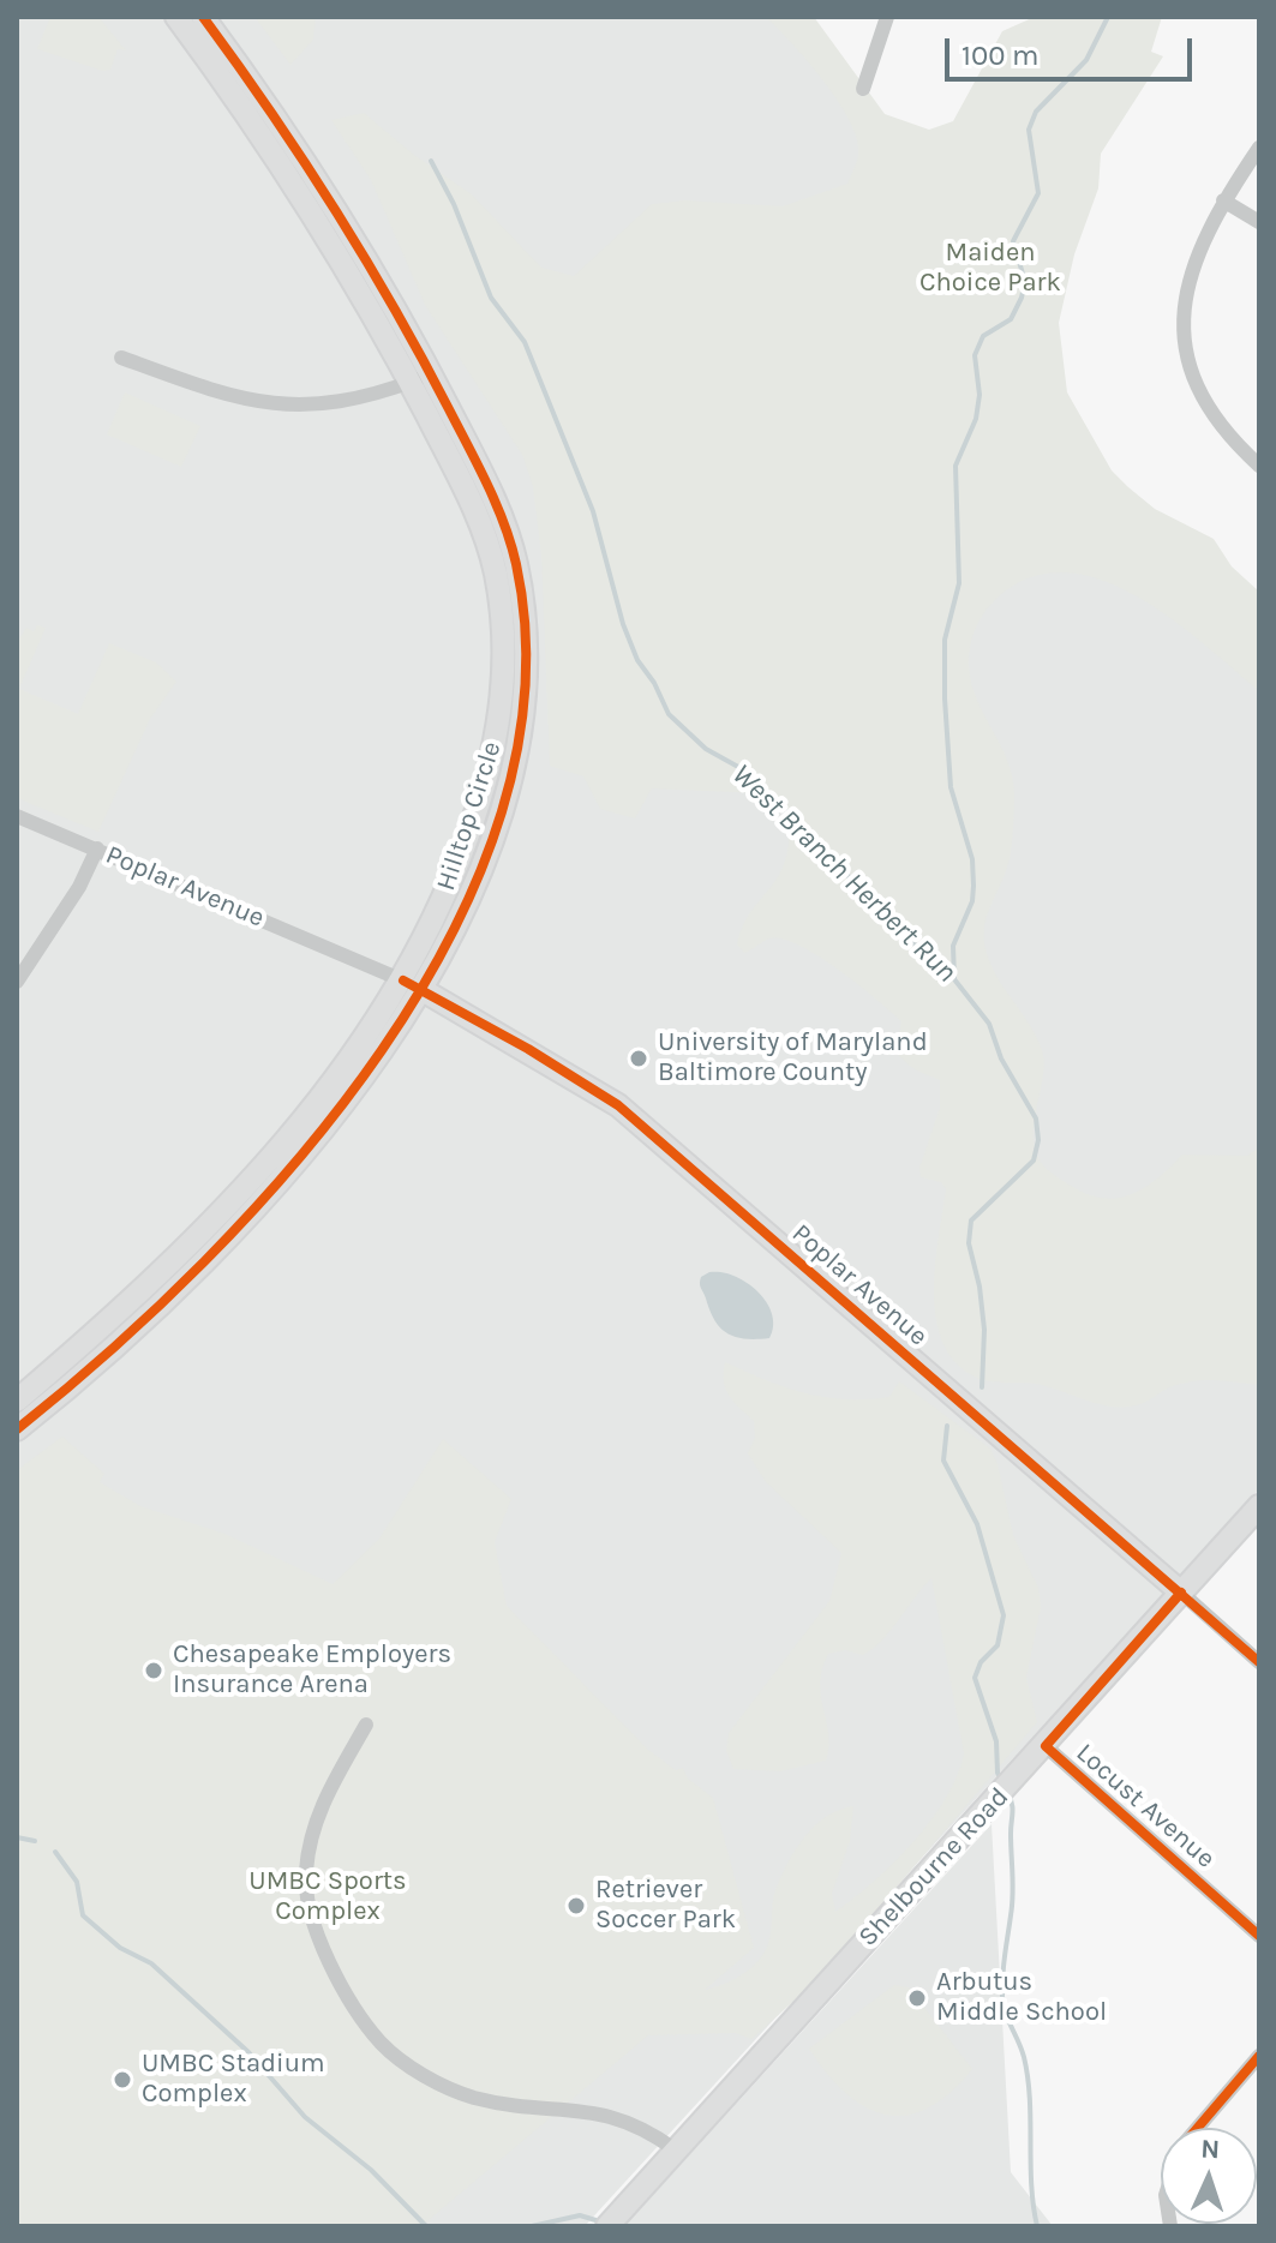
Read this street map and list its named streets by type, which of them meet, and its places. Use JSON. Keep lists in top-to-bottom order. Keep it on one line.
{"streets":{"street":["Hilltop Circle","Poplar Avenue","Locust Avenue","Shelbourne Road"]},"crossings":[["Hilltop Circle","Poplar Avenue"],["Poplar Avenue","Shelbourne Road"],["Locust Avenue","Shelbourne Road"]],"water":["West Branch Herbert Run"],"parks":["Maiden Choice Park","UMBC Sports Complex"],"places":["University of Maryland Baltimore County","Chesapeake Employers Insurance Arena","Retriever Soccer Park","Arbutus Middle School","UMBC Stadium Complex"],"scale_bar":"100 m","north":"top"}
